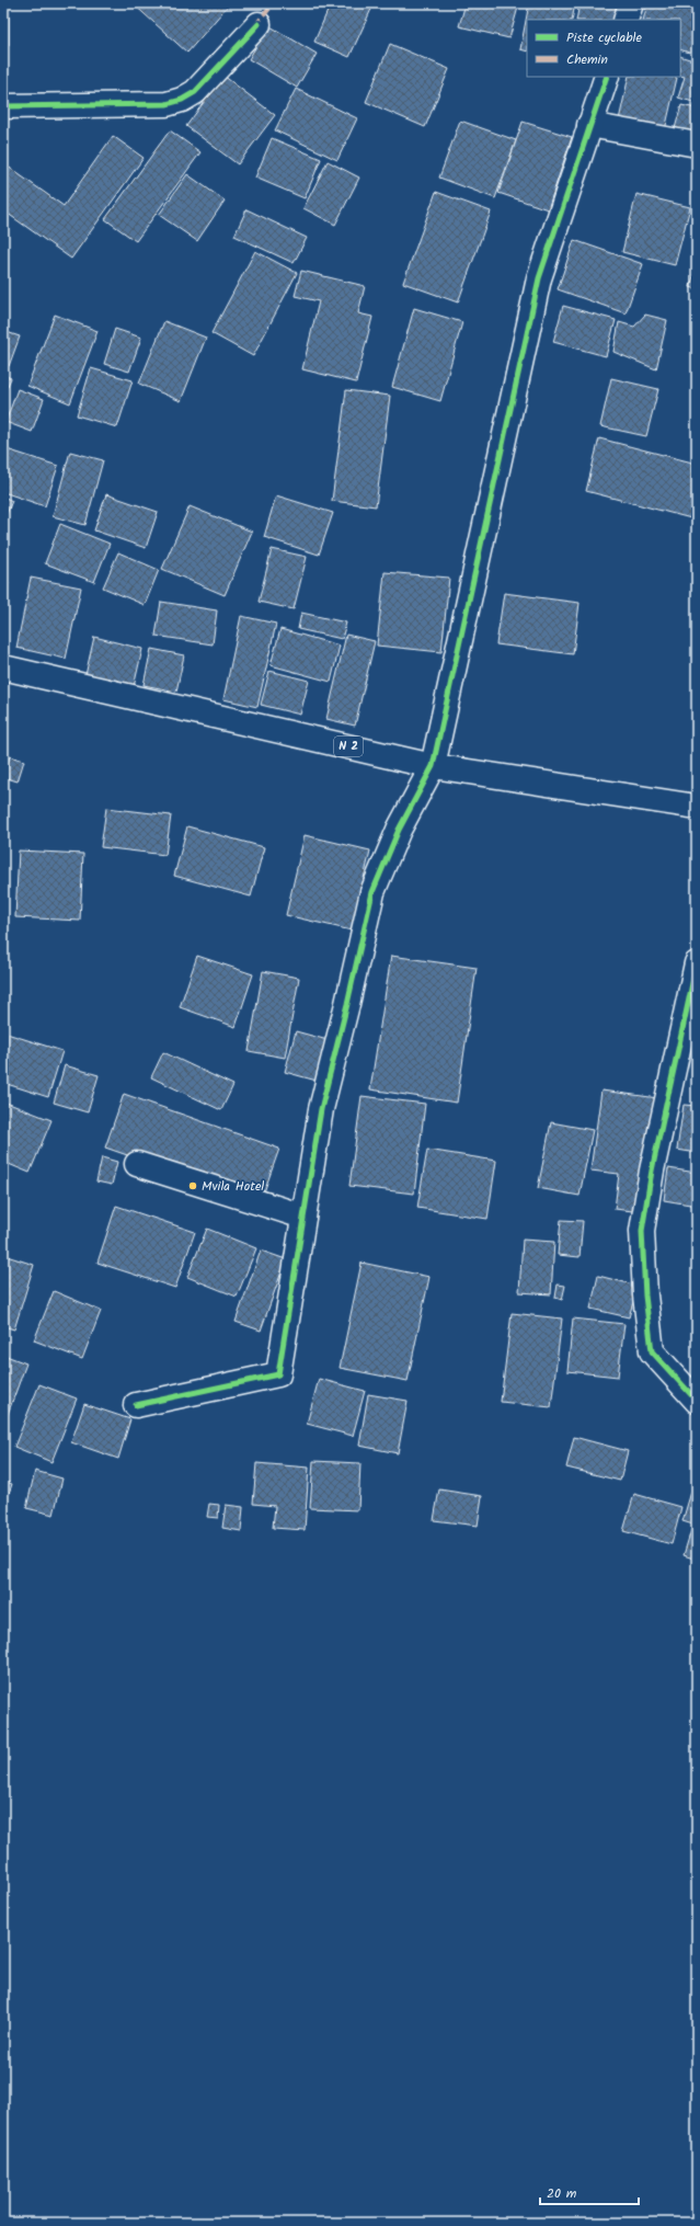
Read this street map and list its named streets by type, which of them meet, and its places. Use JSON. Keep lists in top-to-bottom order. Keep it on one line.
{"streets":{"main road":["N 2"]},"places":["Mvila Hotel"],"legend":["Piste cyclable","Chemin"],"scale_bar":"20 m"}
